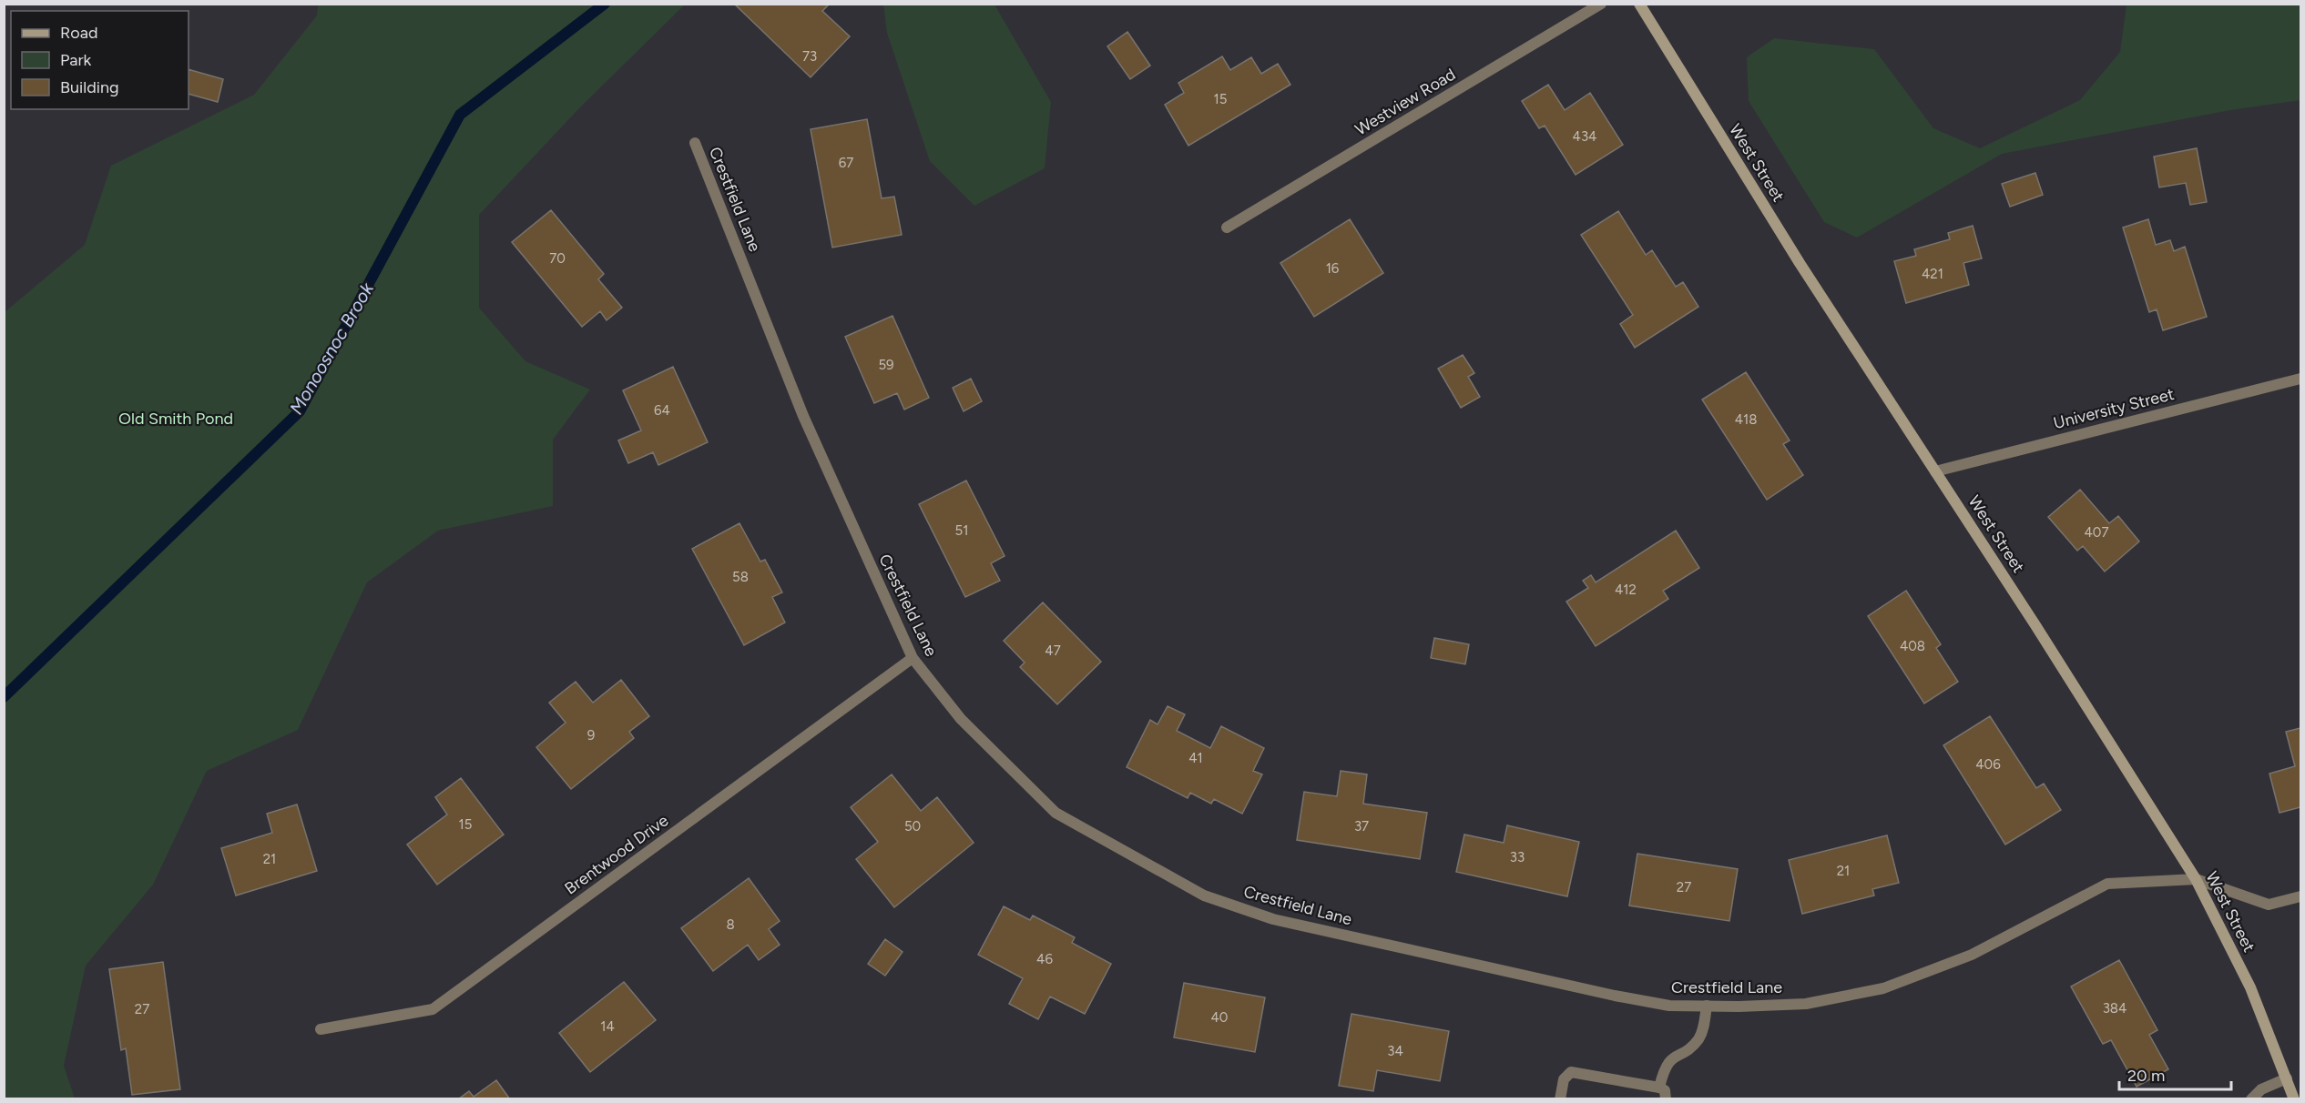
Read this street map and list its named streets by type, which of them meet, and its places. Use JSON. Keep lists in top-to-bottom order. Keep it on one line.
{"streets":{"main road":["West Street"],"street":["Westview Road","Crestfield Lane","University Street","Brentwood Drive"]},"crossings":[["West Street","Crestfield Lane"],["West Street","University Street"],["Crestfield Lane","Brentwood Drive"]],"water":["Monoosnoc Brook"],"parks":["Old Smith Pond"],"house_numbers":["73","15","434","67","70","16","421","59","64","418","51","407","58","412","408","47","9","41","406","15","50","37","33","21","21","27","8","46","384","27","40","14","34"],"legend":["Road","Park","Building"],"scale_bar":"20 m"}
